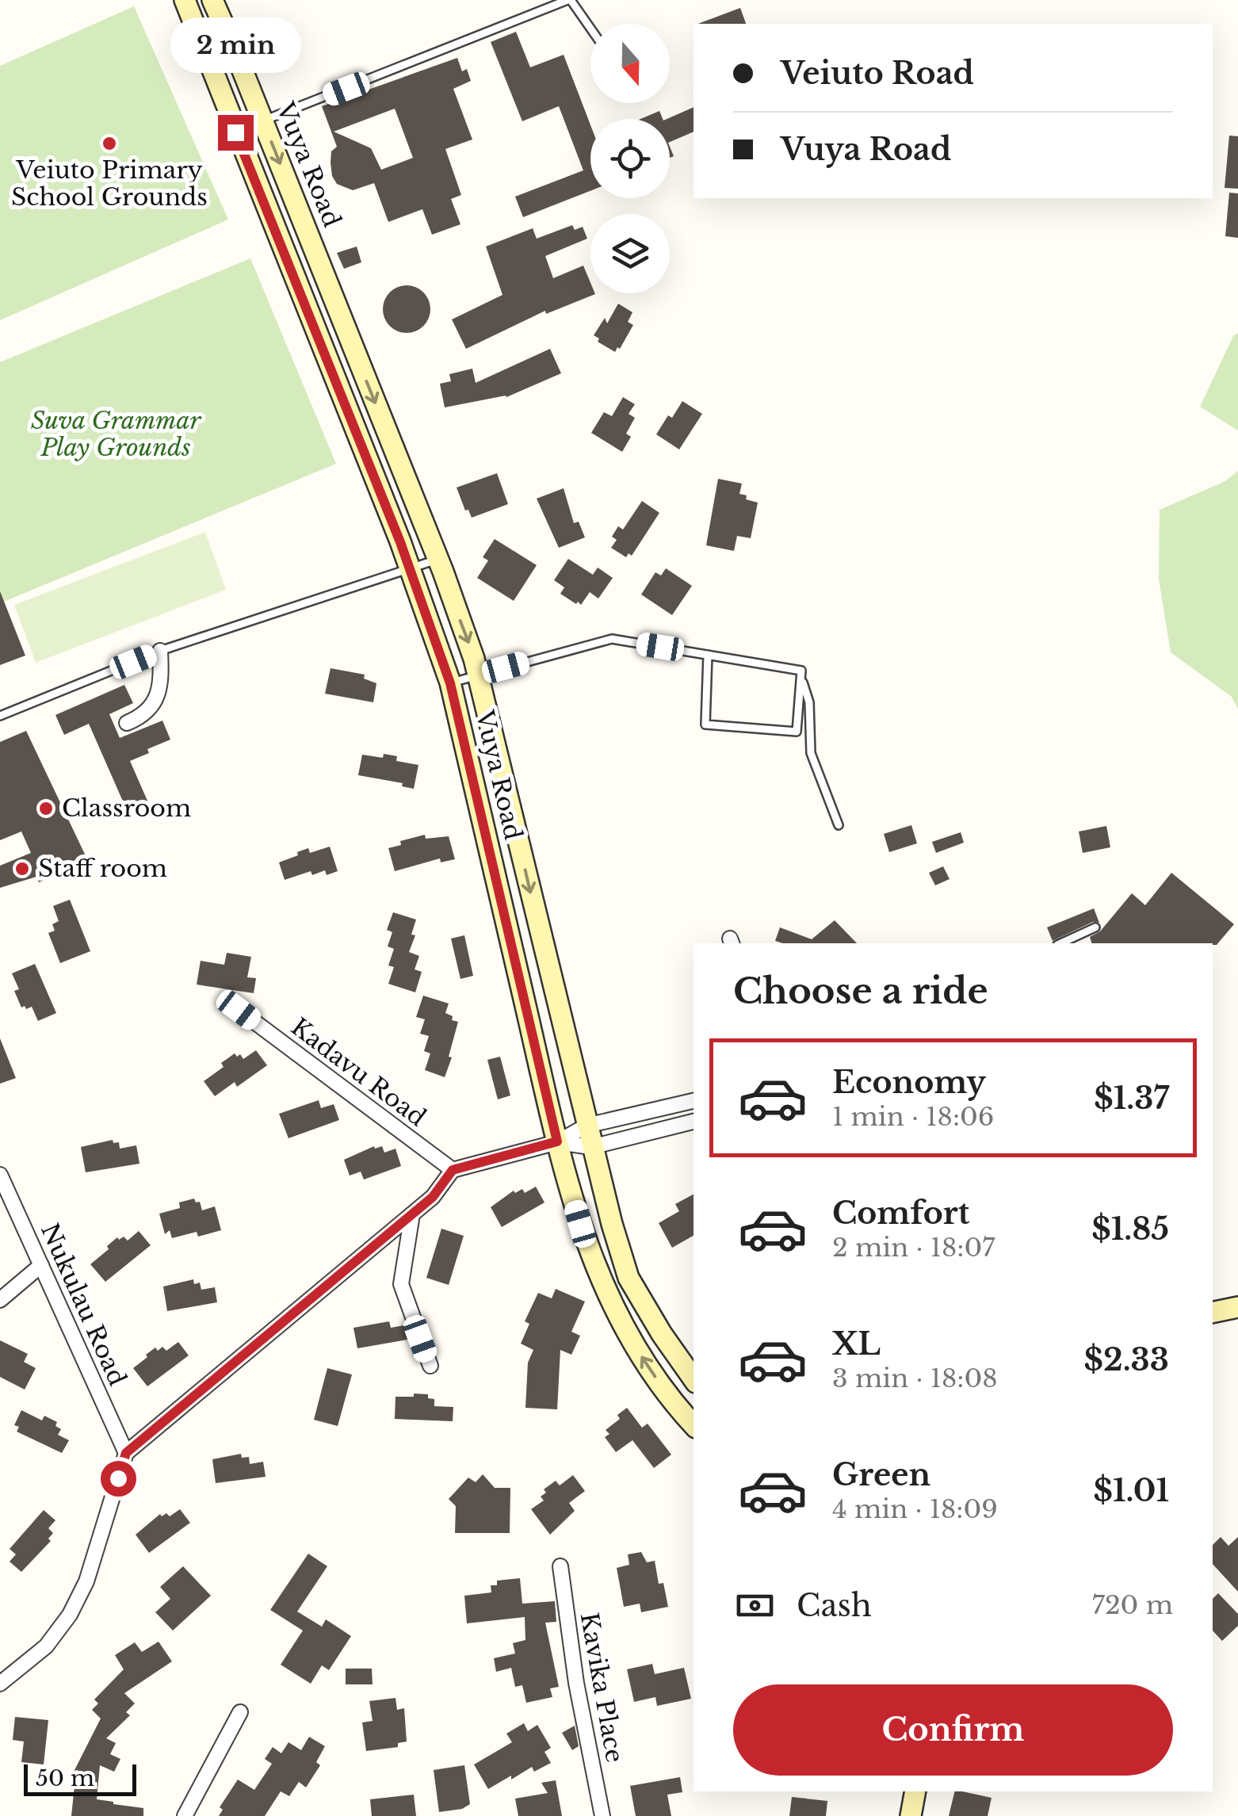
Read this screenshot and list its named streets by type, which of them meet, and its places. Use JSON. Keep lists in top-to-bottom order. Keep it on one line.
{"streets":{"main road":["Vuya Road"],"street":["Kadavu Road","Nukulau Road","Kavika Place"]},"parks":["Suva Grammar Play Grounds"],"places":["Veiuto Primary School Grounds","Classroom","Staff room"],"scale_bar":"50 m","north":"bottom","page":{"bubble":"2 min","banner":["Veiuto Road","Vuya Road"],"heading":"Choose a ride","list":[{"name":"Economy","note":"1 min · 18:06","value":"$1.37"},{"name":"Comfort","note":"2 min · 18:07","value":"$1.85"},{"name":"XL","note":"3 min · 18:08","value":"$2.33"},{"name":"Green","note":"4 min · 18:09","value":"$1.01"}],"pay":["Cash","720 m"],"buttons":"Confirm","scale":"50 m"}}
